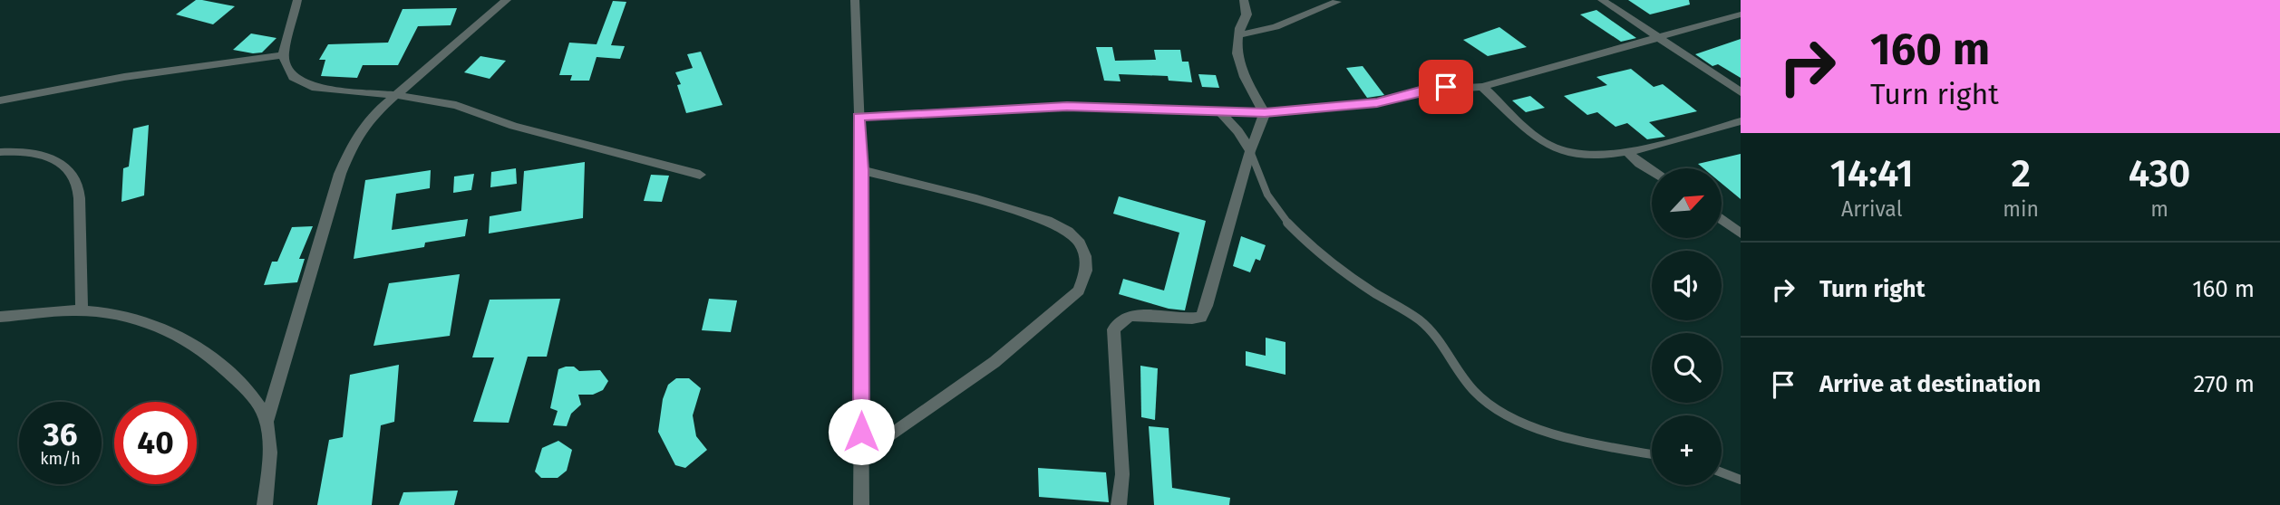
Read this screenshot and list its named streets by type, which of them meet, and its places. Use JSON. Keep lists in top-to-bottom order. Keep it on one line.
{"north":"top right","page":{"turn":["160 m","Turn right"],"eta":["14:41","Arrival","2","min","430","m"],"map_buttons":"+","list":[{"name":"Turn right","value":"160 m"},{"name":"Arrive at destination","value":"270 m"}],"speed":"36 km/h","limit":"40"}}
